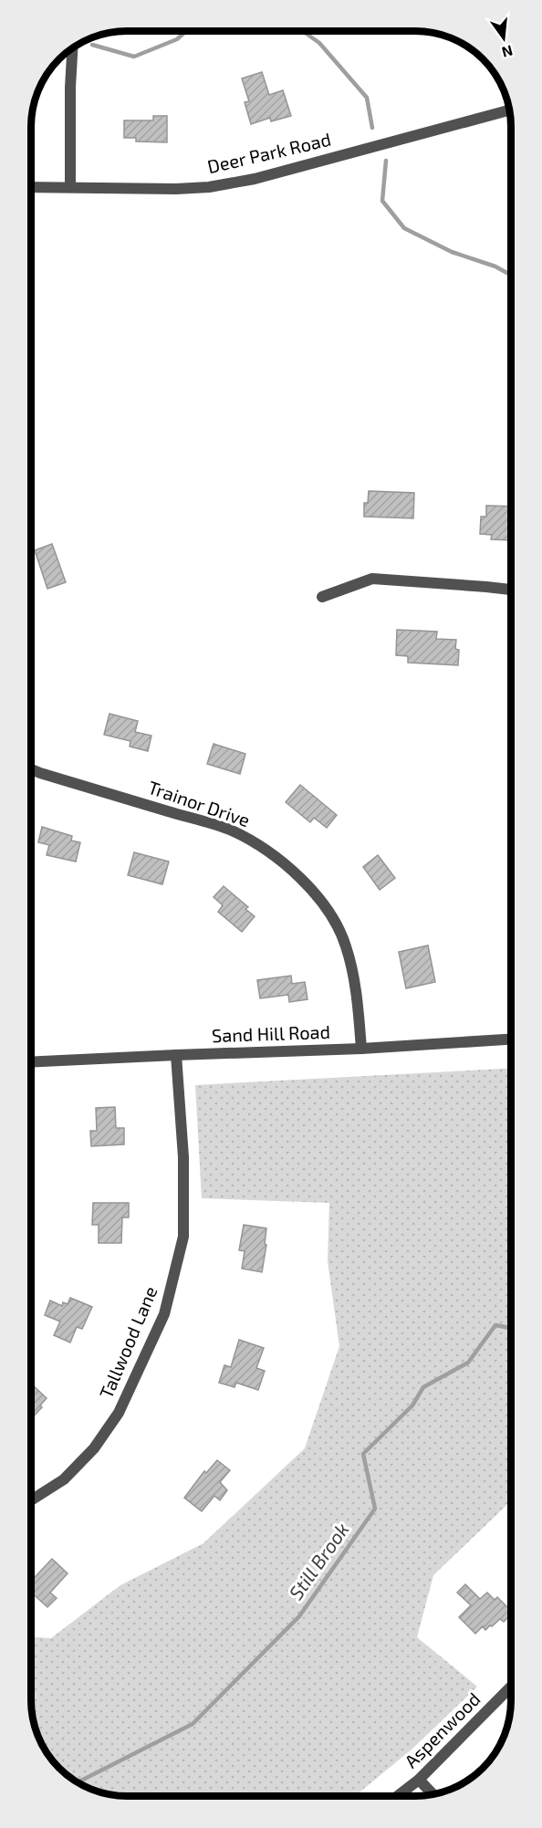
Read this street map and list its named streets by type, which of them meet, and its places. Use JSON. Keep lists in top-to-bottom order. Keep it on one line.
{"streets":{"street":["Deer Park Road","Trainor Drive","Sand Hill Road","Tallwood Lane","Aspenwood"]},"crossings":[["Trainor Drive","Sand Hill Road"],["Sand Hill Road","Tallwood Lane"]],"water":["Still Brook"],"north":"bottom"}
